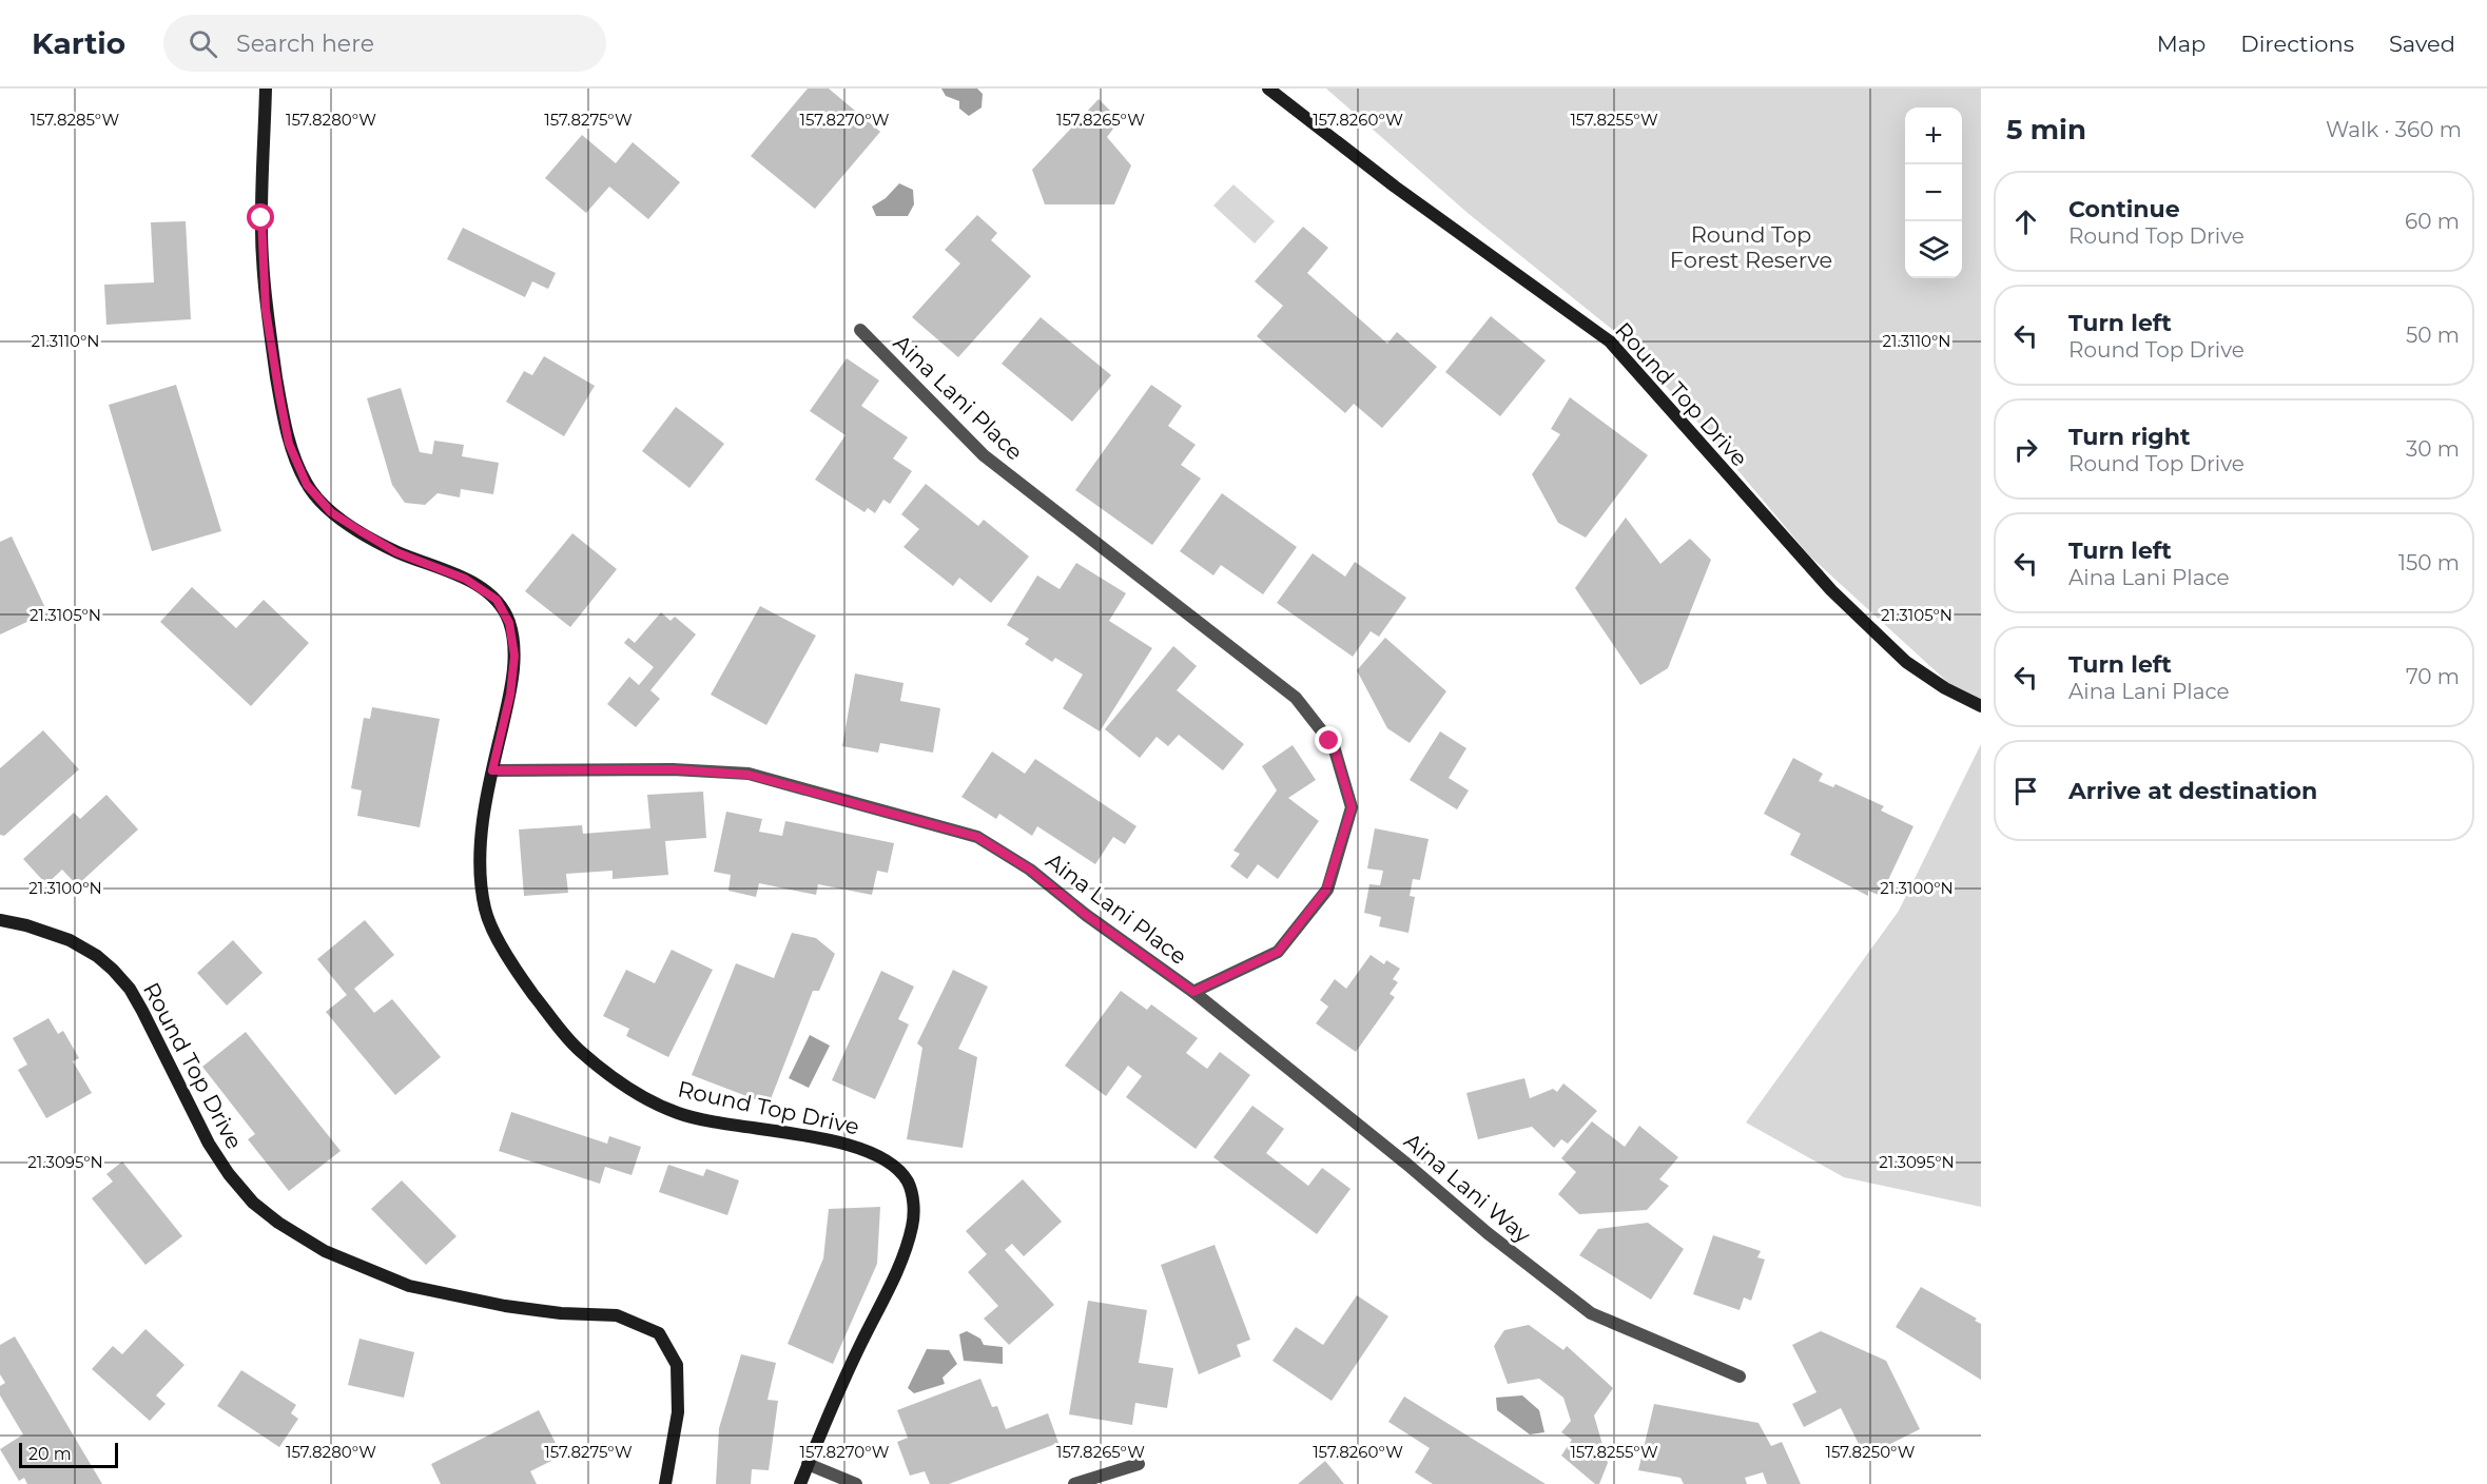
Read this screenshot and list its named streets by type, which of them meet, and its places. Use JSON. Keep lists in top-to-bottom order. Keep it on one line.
{"streets":{"street":["Round Top Drive","Aina Lani Place","Aina Lani Way"]},"crossings":[["Round Top Drive","Aina Lani Place"],["Aina Lani Place","Aina Lani Way"]],"parks":["Round Top Forest Reserve"],"scale_bar":"20 m","page":{"header":"Kartio","search":"Search here","nav":["Map","Directions","Saved"],"heading":["5 min","Walk · 360 m"],"map_buttons":["+","−"],"list":[["Continue","Round Top Drive","60 m"],["Turn left","Round Top Drive","50 m"],["Turn right","Round Top Drive","30 m"],["Turn left","Aina Lani Place","150 m"],["Turn left","Aina Lani Place","70 m"],"Arrive at destination"],"scale":"20 m"},"coordinates":["157.8285°W","157.8280°W","157.8275°W","157.8270°W","157.8265°W","157.8260°W","157.8255°W","21.3110°N","21.3105°N","21.3100°N","21.3095°N","157.8250°W"]}
